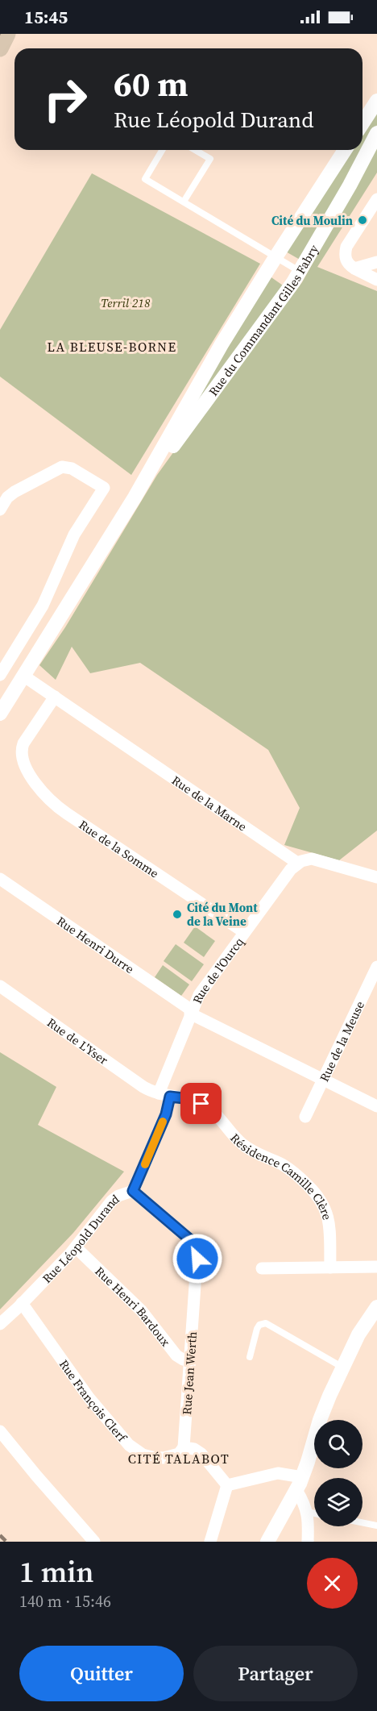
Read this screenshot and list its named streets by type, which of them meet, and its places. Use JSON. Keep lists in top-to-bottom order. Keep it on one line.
{"streets":{"street":["Rue du Commandant Gilles Fabry","Rue de la Marne","Rue de la Somme","Rue Henri Durre","Rue de l'Ourcq","Rue de L'Yser","Rue de la Meuse","Résidence Camille Clère","Rue Léopold Durand","Rue Henri Bardoux","Rue Jean Werth","Rue François Clerf"]},"crossings":[["Rue du Commandant Gilles Fabry","Rue de la Marne"],["Rue de la Marne","Rue de la Somme"],["Rue de la Marne","Rue de l'Ourcq"],["Rue de la Somme","Rue de l'Ourcq"],["Rue Henri Durre","Rue de l'Ourcq"],["Rue Henri Durre","Rue de la Meuse"],["Rue de l'Ourcq","Rue de L'Yser"],["Rue de l'Ourcq","Résidence Camille Clère"],["Rue de l'Ourcq","Rue Léopold Durand"],["Rue de L'Yser","Résidence Camille Clère"],["Rue de L'Yser","Rue Léopold Durand"],["Résidence Camille Clère","Rue Léopold Durand"],["Rue Léopold Durand","Rue Henri Bardoux"],["Rue Léopold Durand","Rue Jean Werth"],["Rue Léopold Durand","Rue François Clerf"],["Rue Henri Bardoux","Rue Jean Werth"],["Rue Jean Werth","Rue François Clerf"]],"districts":["LA BLEUSE-BORNE","CITÉ TALABOT"],"parks":["Terril 218"],"places":["Cité du Moulin","Cité du Mont de la Veine"],"page":{"status":"15:45","turn":["60 m","Rue Léopold Durand"],"heading":["1 min","140 m · 15:46"],"buttons":["Quitter","Partager"]}}
